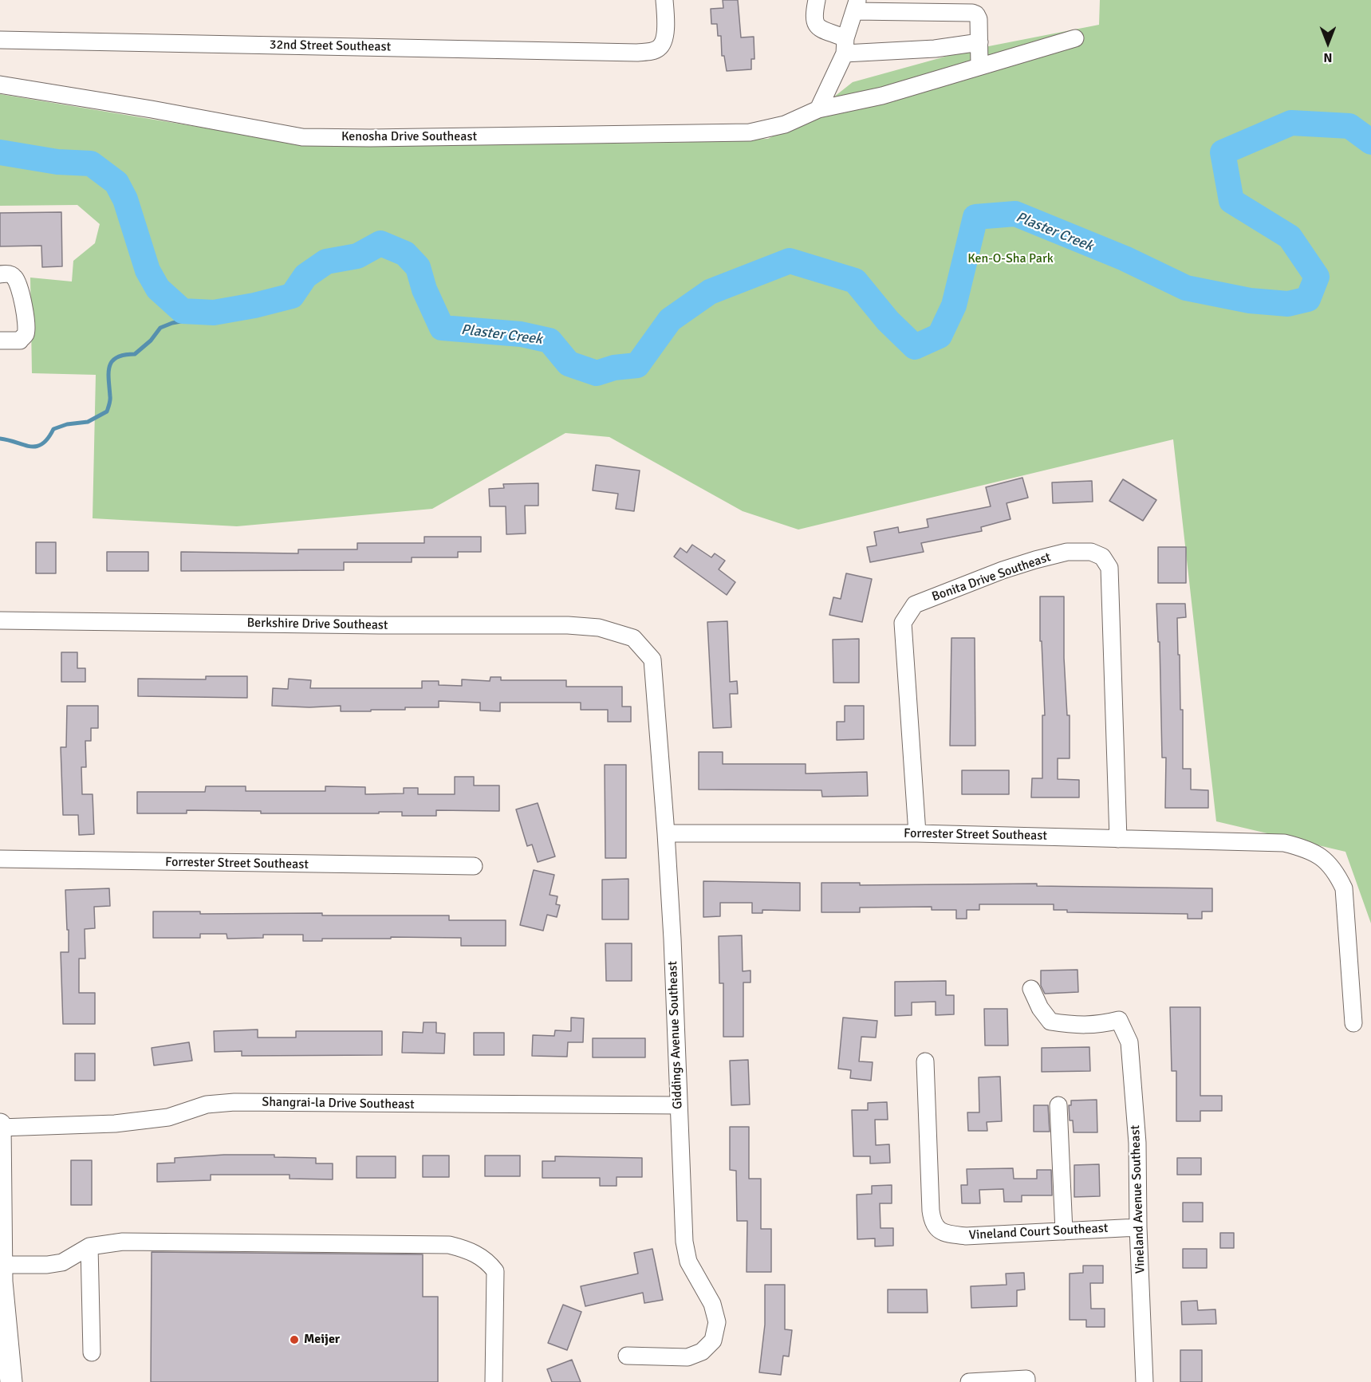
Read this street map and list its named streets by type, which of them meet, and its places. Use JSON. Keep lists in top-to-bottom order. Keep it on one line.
{"streets":{"street":["32nd Street Southeast","Kenosha Drive Southeast","Bonita Drive Southeast","Berkshire Drive Southeast","Forrester Street Southeast","Giddings Avenue Southeast","Shangrai-la Drive Southeast","Vineland Avenue Southeast","Vineland Court Southeast"]},"crossings":[["Bonita Drive Southeast","Forrester Street Southeast"],["Berkshire Drive Southeast","Giddings Avenue Southeast"],["Forrester Street Southeast","Giddings Avenue Southeast"],["Giddings Avenue Southeast","Shangrai-la Drive Southeast"],["Vineland Avenue Southeast","Vineland Court Southeast"]],"water":["Plaster Creek"],"parks":["Ken-O-Sha Park"],"places":["Meijer"],"north":"bottom"}
